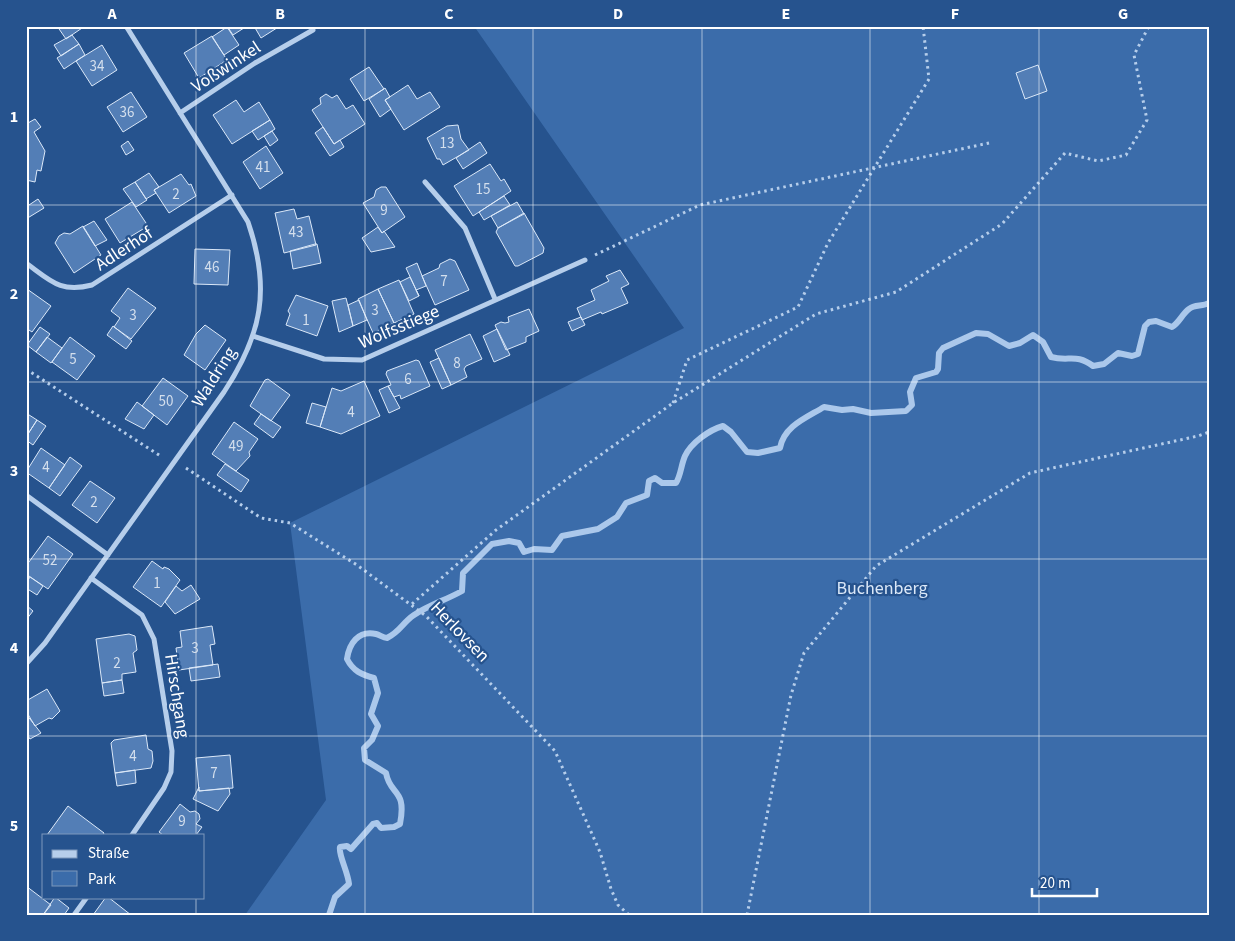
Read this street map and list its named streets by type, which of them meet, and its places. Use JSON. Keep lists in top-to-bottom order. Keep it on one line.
{"streets":{"street":["Voßwinkel","Adlerhof","Wolfsstiege","Waldring","Hirschgang"],"path":["Herlovsen"]},"crossings":[["Voßwinkel","Waldring"],["Adlerhof","Waldring"],["Wolfsstiege","Waldring"],["Waldring","Herlovsen"],["Waldring","Hirschgang"]],"parks":["Buchenberg"],"house_numbers":["34","36","13","41","15","2","9","43","46","7","3","3","1","5","8","6","50","4","49","4","2","52","1","3","2","4","7","9"],"legend":["Straße","Park"],"scale_bar":"20 m","grid":{"columns":["A","B","C","D","E","F","G"],"rows":["1","2","3","4","5"]}}
